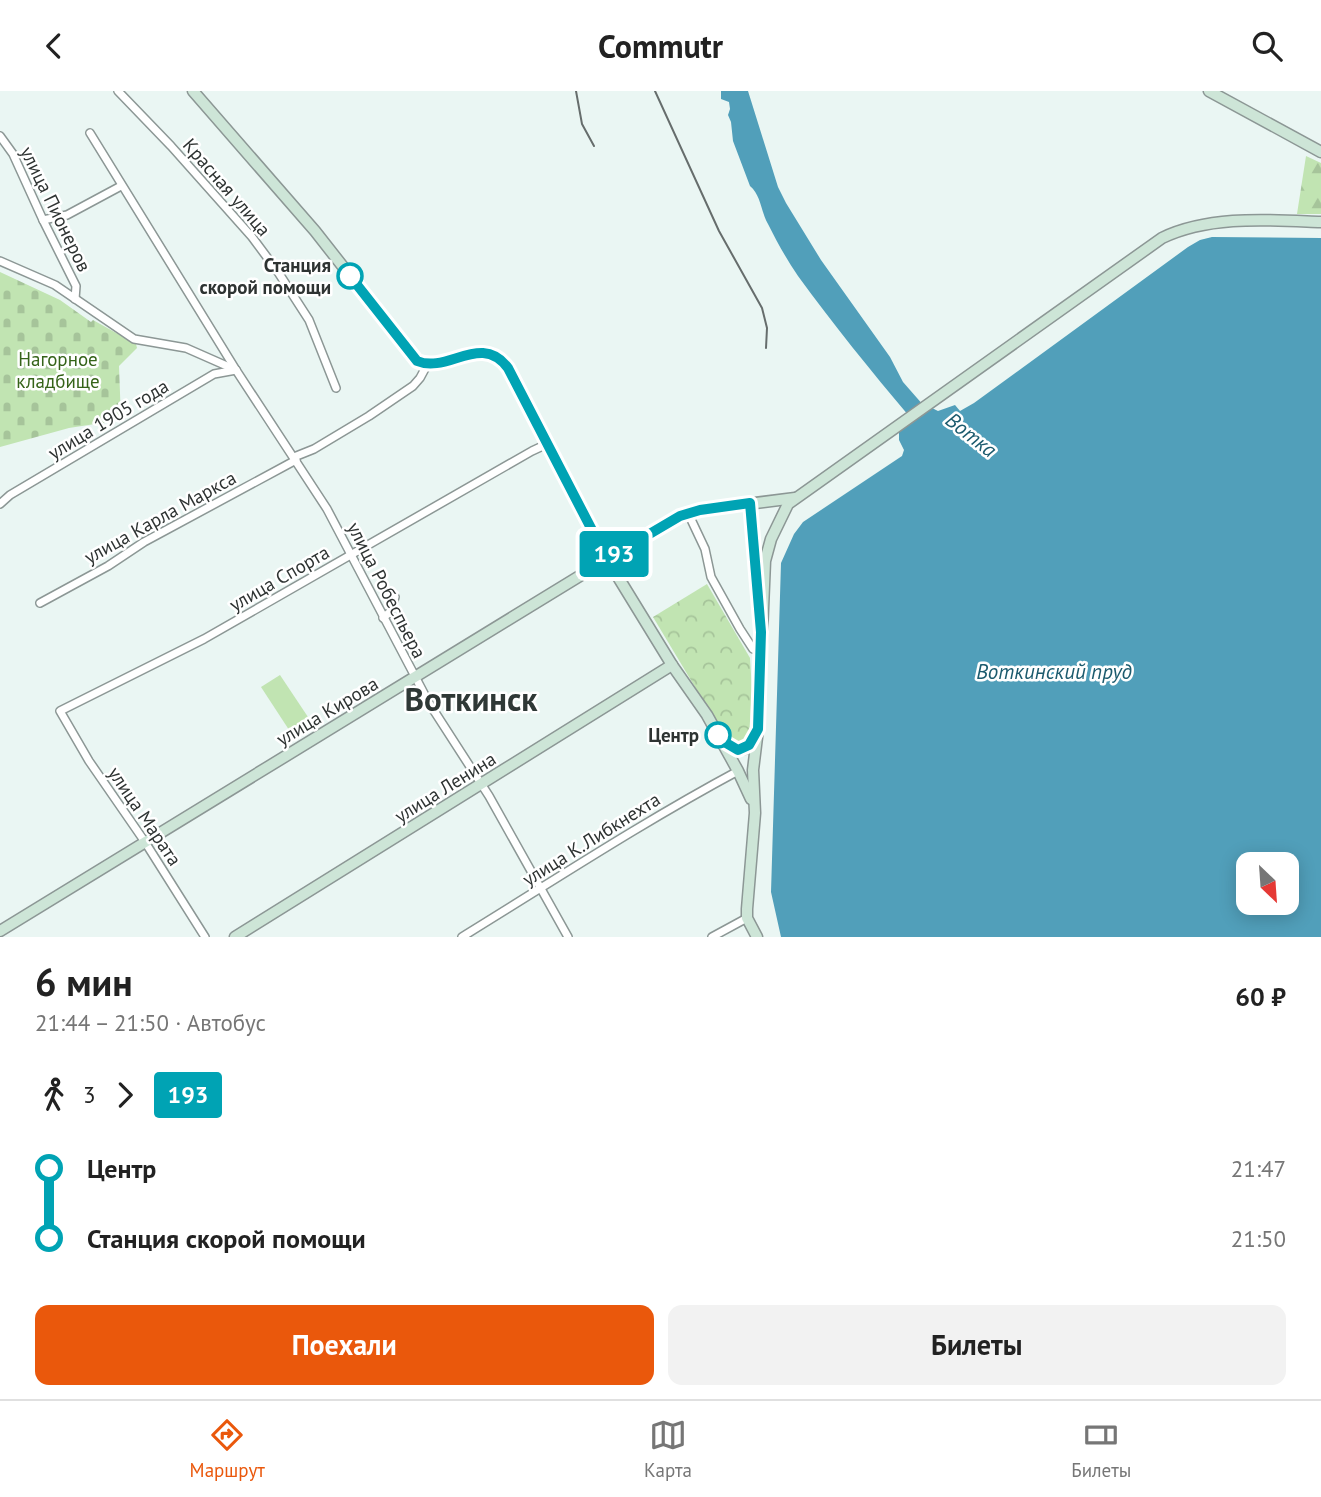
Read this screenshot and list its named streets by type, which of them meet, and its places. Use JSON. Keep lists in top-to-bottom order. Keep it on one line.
{"streets":{"main road":["улица Кирова","улица Ленина"],"street":["Красная улица","улица Пионеров","улица 1905 года","улица Карла Маркса","улица Спорта","улица Робеспьера","улица Марата","улица К.Либкнехта"]},"crossings":[["улица 1905 года","улица Робеспьера"],["улица Карла Маркса","улица Робеспьера"],["улица Спорта","улица Робеспьера"],["улица Спорта","улица Марата"],["улица Робеспьера","улица Кирова"],["улица Робеспьера","улица Ленина"],["улица Робеспьера","улица К.Либкнехта"],["улица Кирова","улица Марата"]],"districts":["Воткинск"],"water":["Вотка","Воткинский пруд"],"parks":["Нагорное кладбище"],"places":["Станция скорой помощи","Центр"],"lines":["bus line 193"],"north":"bottom right","page":{"header":"Commutr","on_map":"193","heading":["6 мин","21:44 – 21:50 · Автобус","60 ₽"],"legs":["3","193"],"list":[{"name":"Центр","value":"21:47"},{"name":"Станция скорой помощи","value":"21:50"}],"buttons":["Поехали","Билеты"],"tabs":["Маршрут","Карта","Билеты"]}}
